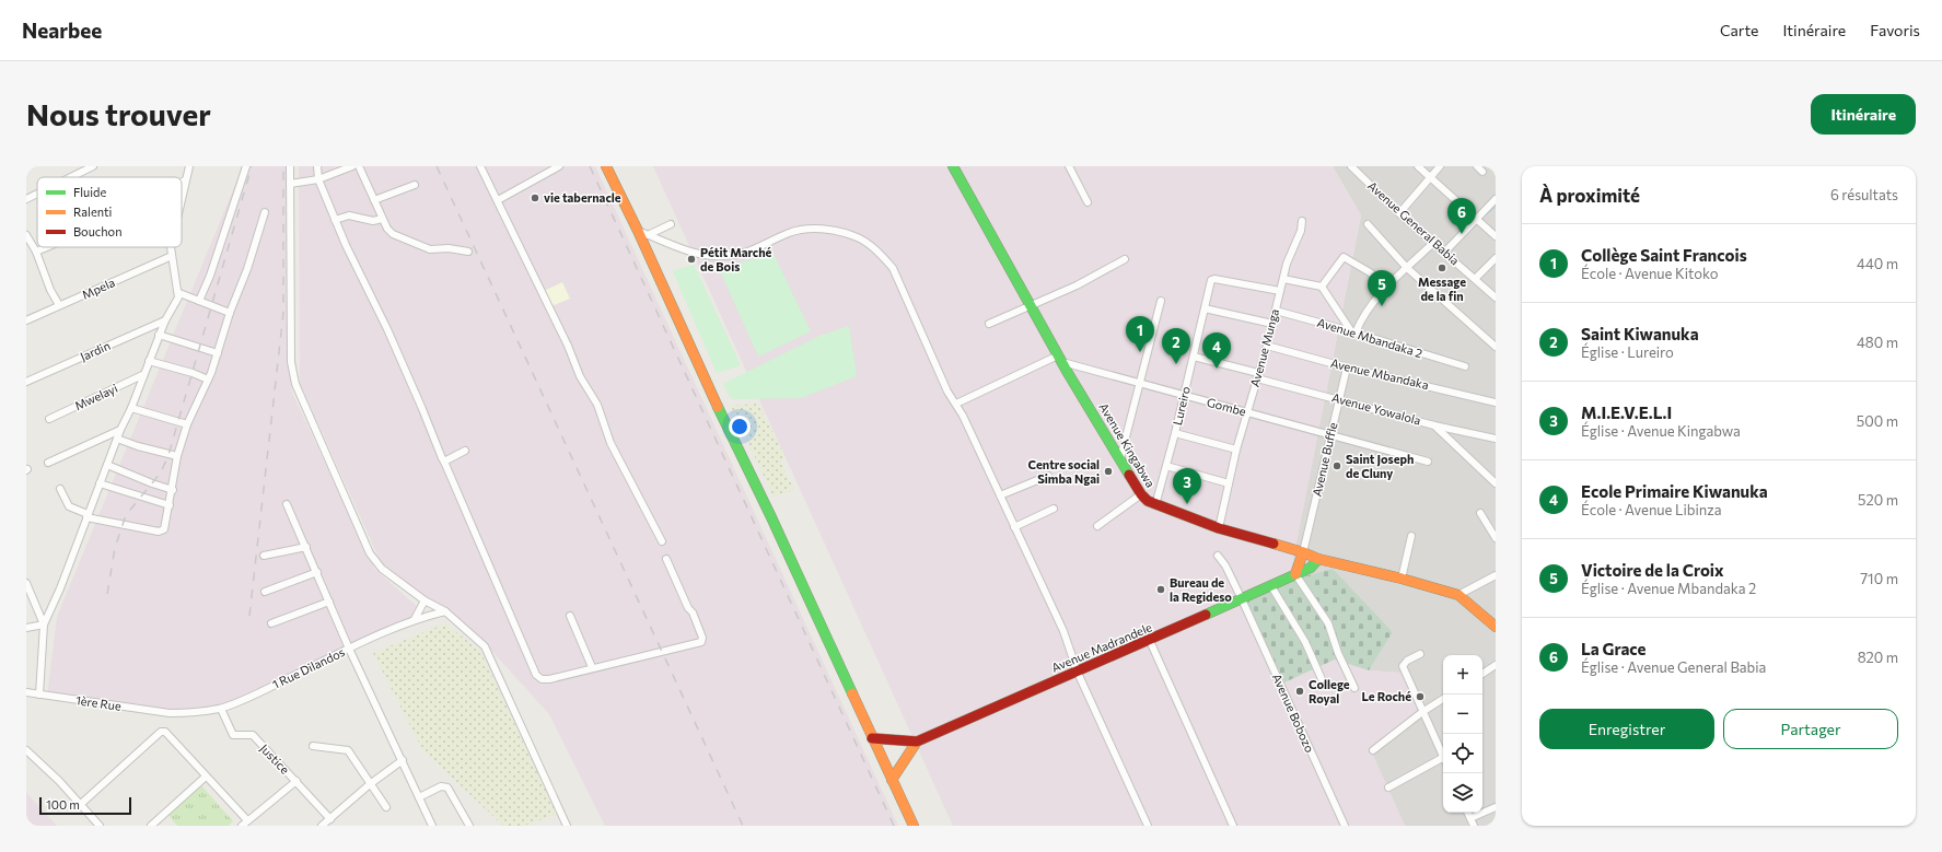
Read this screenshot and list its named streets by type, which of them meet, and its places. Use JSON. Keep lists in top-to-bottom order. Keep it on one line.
{"streets":{"street":["Avenue General Babia","Mpela","Avenue Mbandaka 2","Avenue Munga","Jardin","Avenue Mbandaka","Mwelayi","Lureiro","Gombe","Avenue Yowalola","Avenue Kingabwa","Avenue Buffle","Avenue Madrandele","1 Rue Dilandos","1ère Rue","Avenue Bobozo","Justice"]},"crossings":[["Avenue Mbandaka 2","Avenue Munga"],["Avenue Munga","Avenue Mbandaka"],["Avenue Munga","Lureiro"],["Avenue Munga","Gombe"],["Avenue Munga","Avenue Yowalola"],["Avenue Munga","Avenue Kingabwa"],["Avenue Mbandaka","Avenue Buffle"],["Lureiro","Gombe"],["Lureiro","Avenue Yowalola"],["Lureiro","Avenue Kingabwa"],["Gombe","Avenue Kingabwa"],["Gombe","Avenue Buffle"],["Avenue Yowalola","Avenue Buffle"],["Avenue Kingabwa","Avenue Buffle"],["Avenue Kingabwa","Avenue Madrandele"],["Avenue Madrandele","Avenue Bobozo"],["1 Rue Dilandos","1ère Rue"],["1 Rue Dilandos","Justice"]],"places":["vie tabernacle","Pétit Marché de Bois","Message de la fin","Saint Joseph de Cluny","Centre social Simba Ngai","Bureau de la Regideso","College Royal","Le Roché"],"legend":["Fluide","Ralenti","Bouchon"],"scale_bar":"100 m","page":{"header":"Nearbee","nav":["Carte","Itinéraire","Favoris"],"buttons":["Itinéraire",["Enregistrer","Partager"]],"title":"Nous trouver","heading":["À proximité","6 résultats"],"pins":["6","5","1","2","4","3"],"list":[{"mark":"1","name":"Collège Saint Francois","note":"École · Avenue Kitoko","value":"440 m"},{"mark":"2","name":"Saint Kiwanuka","note":"Église · Lureiro","value":"480 m"},{"mark":"3","name":"M.I.E.V.E.L.I","note":"Église · Avenue Kingabwa","value":"500 m"},{"mark":"4","name":"Ecole Primaire Kiwanuka","note":"École · Avenue Libinza","value":"520 m"},{"mark":"5","name":"Victoire de la Croix","note":"Église · Avenue Mbandaka 2","value":"710 m"},{"mark":"6","name":"La Grace","note":"Église · Avenue General Babia","value":"820 m"}],"map_buttons":["+","−"],"scale":"100 m"}}
